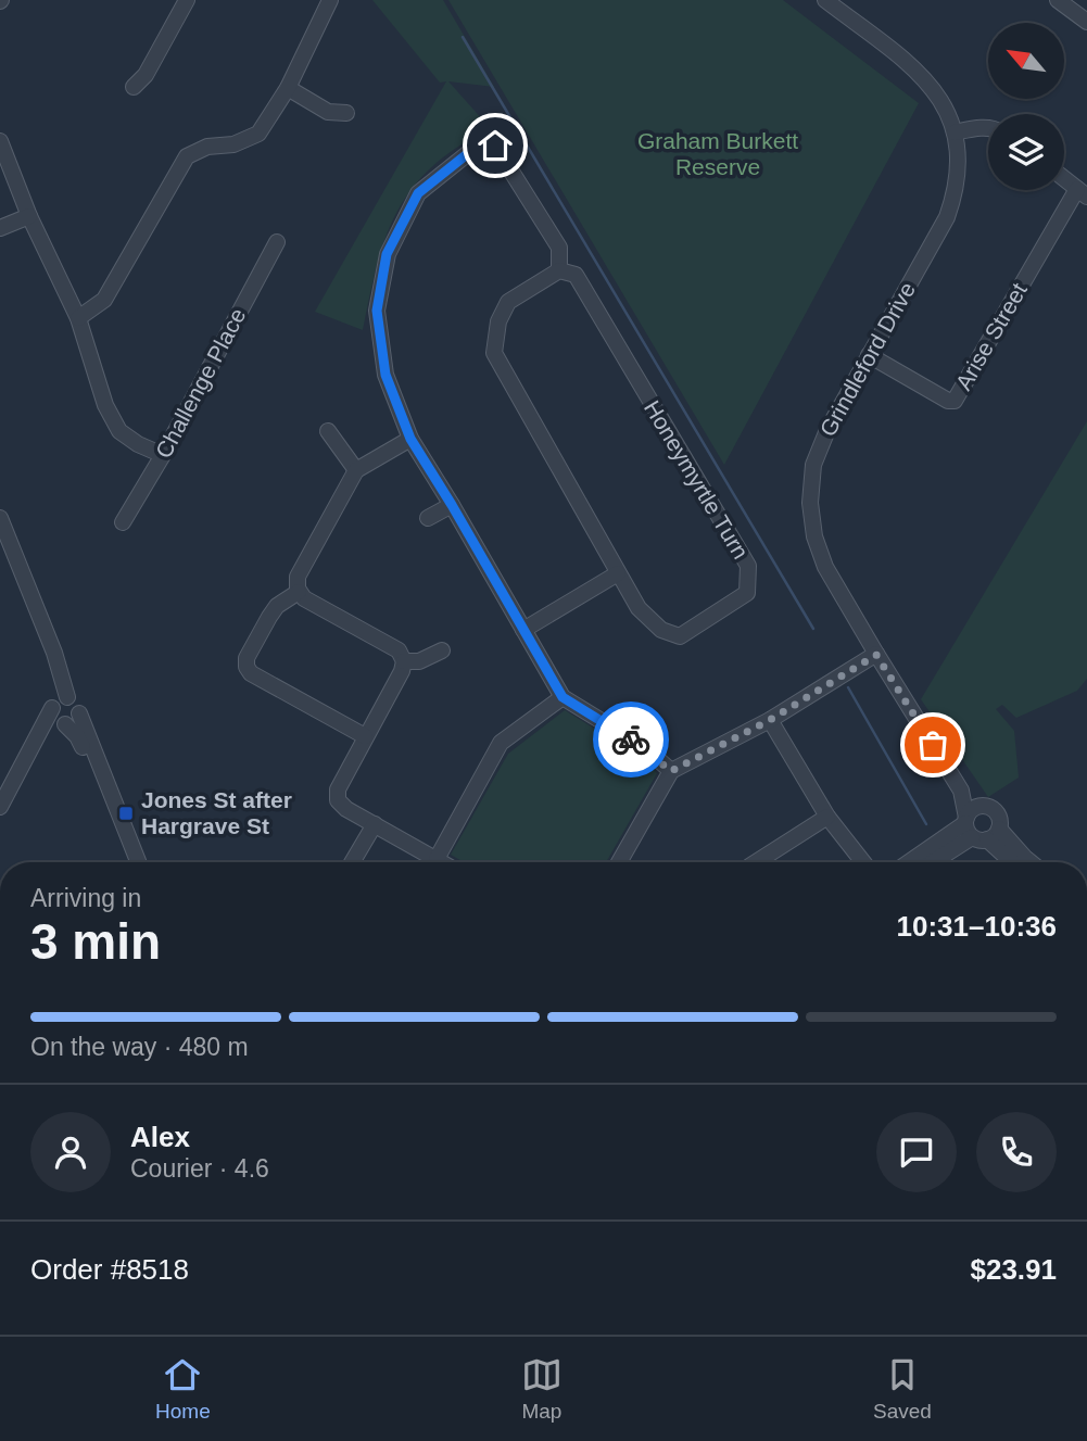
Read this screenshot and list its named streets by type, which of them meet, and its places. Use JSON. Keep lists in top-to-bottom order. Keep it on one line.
{"streets":{"street":["Arise Street","Grindleford Drive","Challenge Place","Honeymyrtle Turn"]},"crossings":[["Arise Street","Grindleford Drive"]],"parks":["Graham Burkett Reserve"],"places":{"transit":["Jones St after Hargrave St"]},"north":"top left","page":{"heading":["3 min","Arriving in","10:31–10:36"],"panel":["Alex","Courier · 4.6","Order #8518","$23.91"],"bar":"On the way · 480 m","tabs":["Home","Map","Saved"]}}
